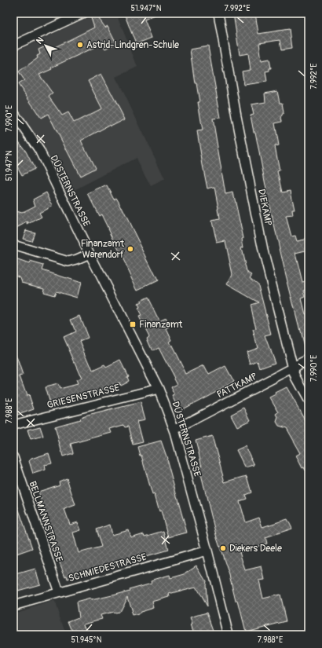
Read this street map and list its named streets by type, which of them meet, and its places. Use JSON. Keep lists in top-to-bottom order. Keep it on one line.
{"streets":{"street":["DÜSTERNSTRASSE","DIEKAMP","PATTKAMP","GRIESENSTRASSE","BELLMANNSTRASSE","SCHMIEDESTRASSE"]},"crossings":[["DÜSTERNSTRASSE","PATTKAMP"],["DÜSTERNSTRASSE","GRIESENSTRASSE"],["DÜSTERNSTRASSE","SCHMIEDESTRASSE"],["DIEKAMP","PATTKAMP"],["BELLMANNSTRASSE","SCHMIEDESTRASSE"]],"places":{"other":["Astrid-Lindgren-Schule","Finanzamt Warendorf","Diekers Deele"],"transit":["Finanzamt"]},"north":"top left","coordinates":["51.947°N","7.992°E","7.990°E","7.988°E","51.945°N"]}
